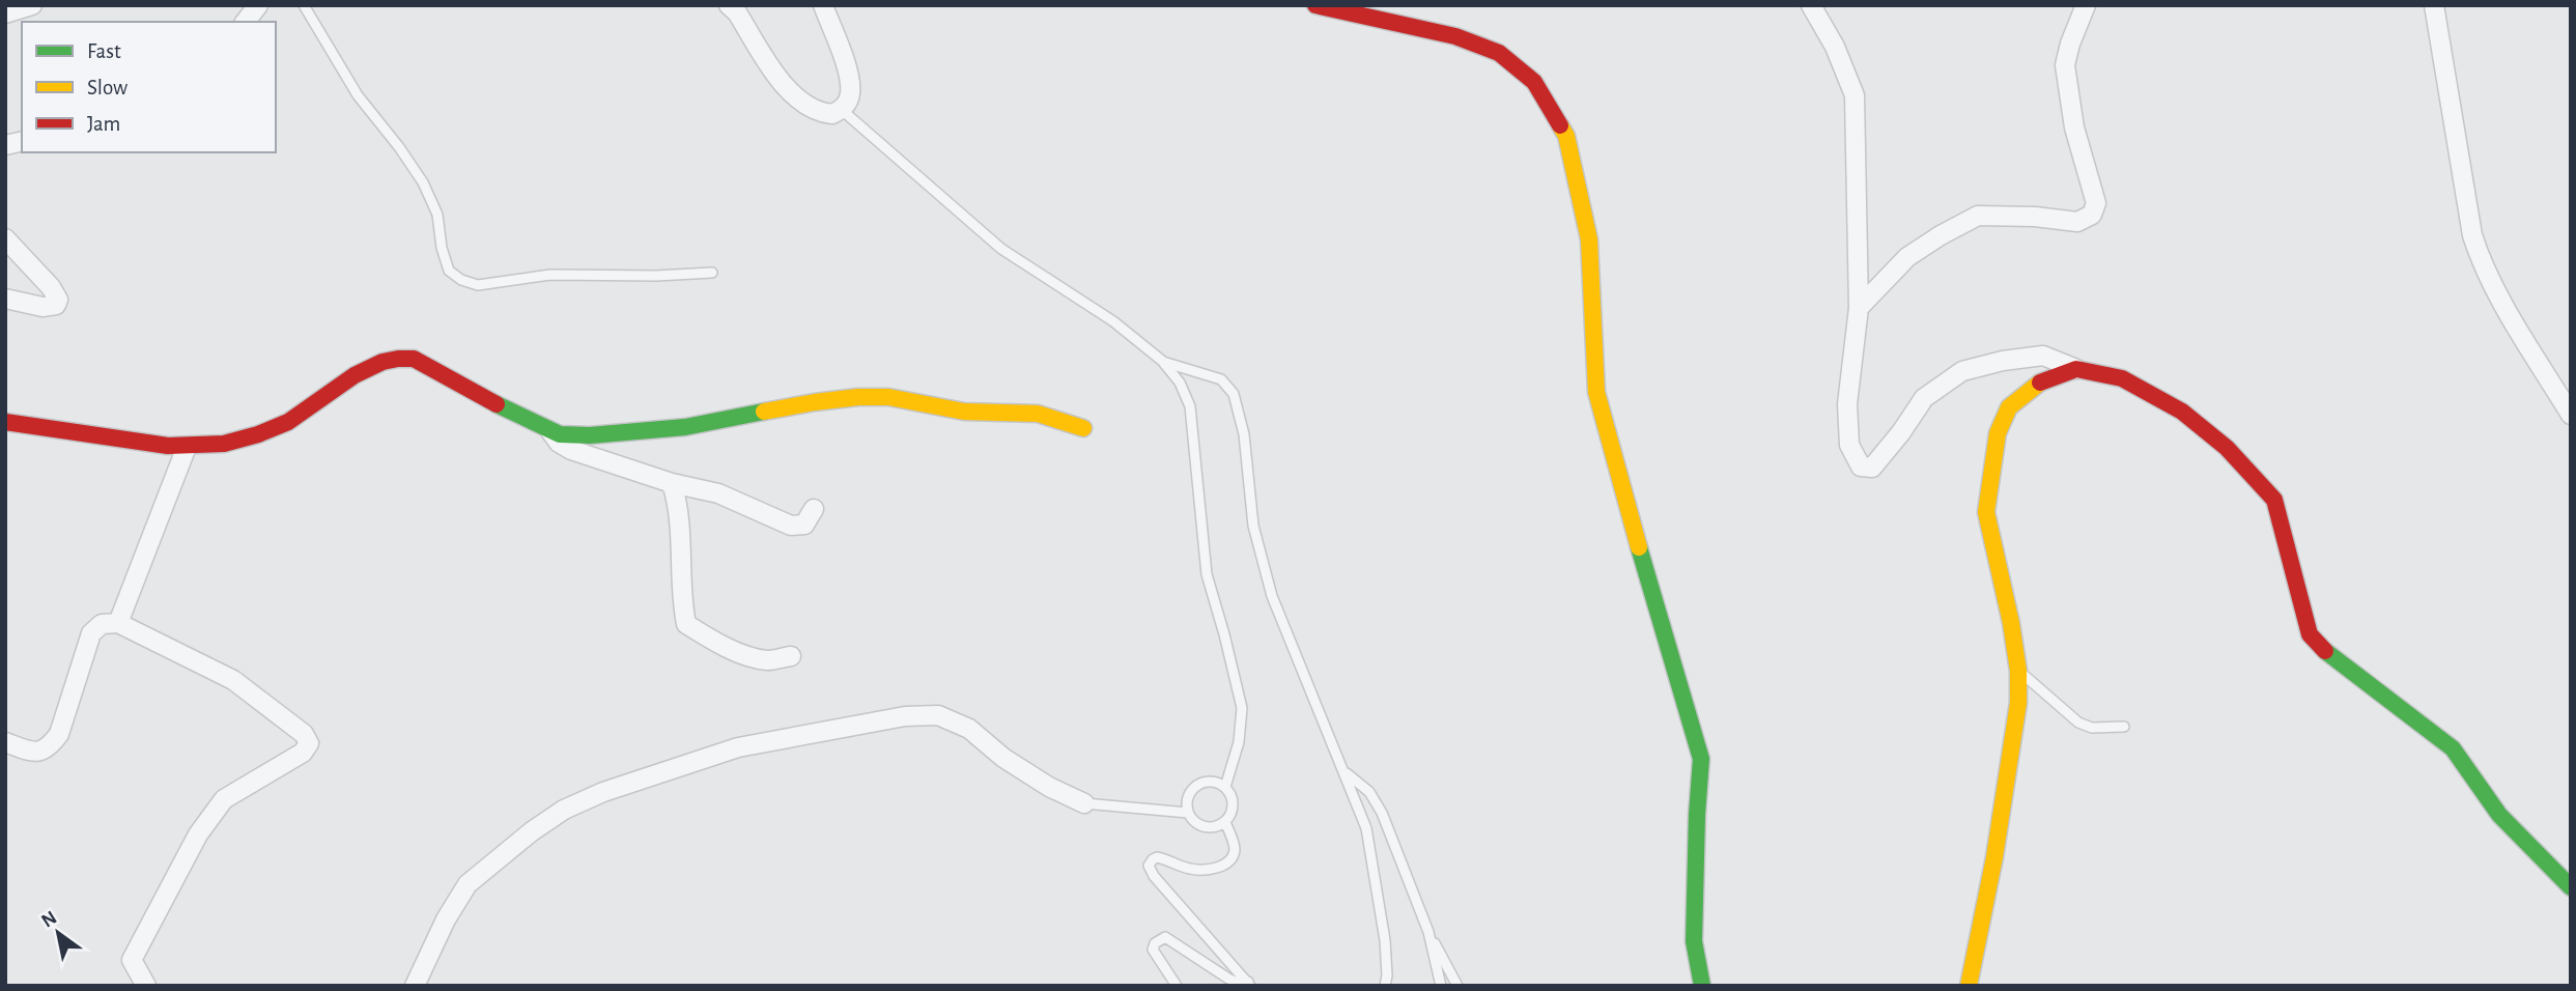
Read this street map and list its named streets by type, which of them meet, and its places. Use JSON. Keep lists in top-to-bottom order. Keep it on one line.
{"legend":["Fast","Slow","Jam"],"north":"top left"}
